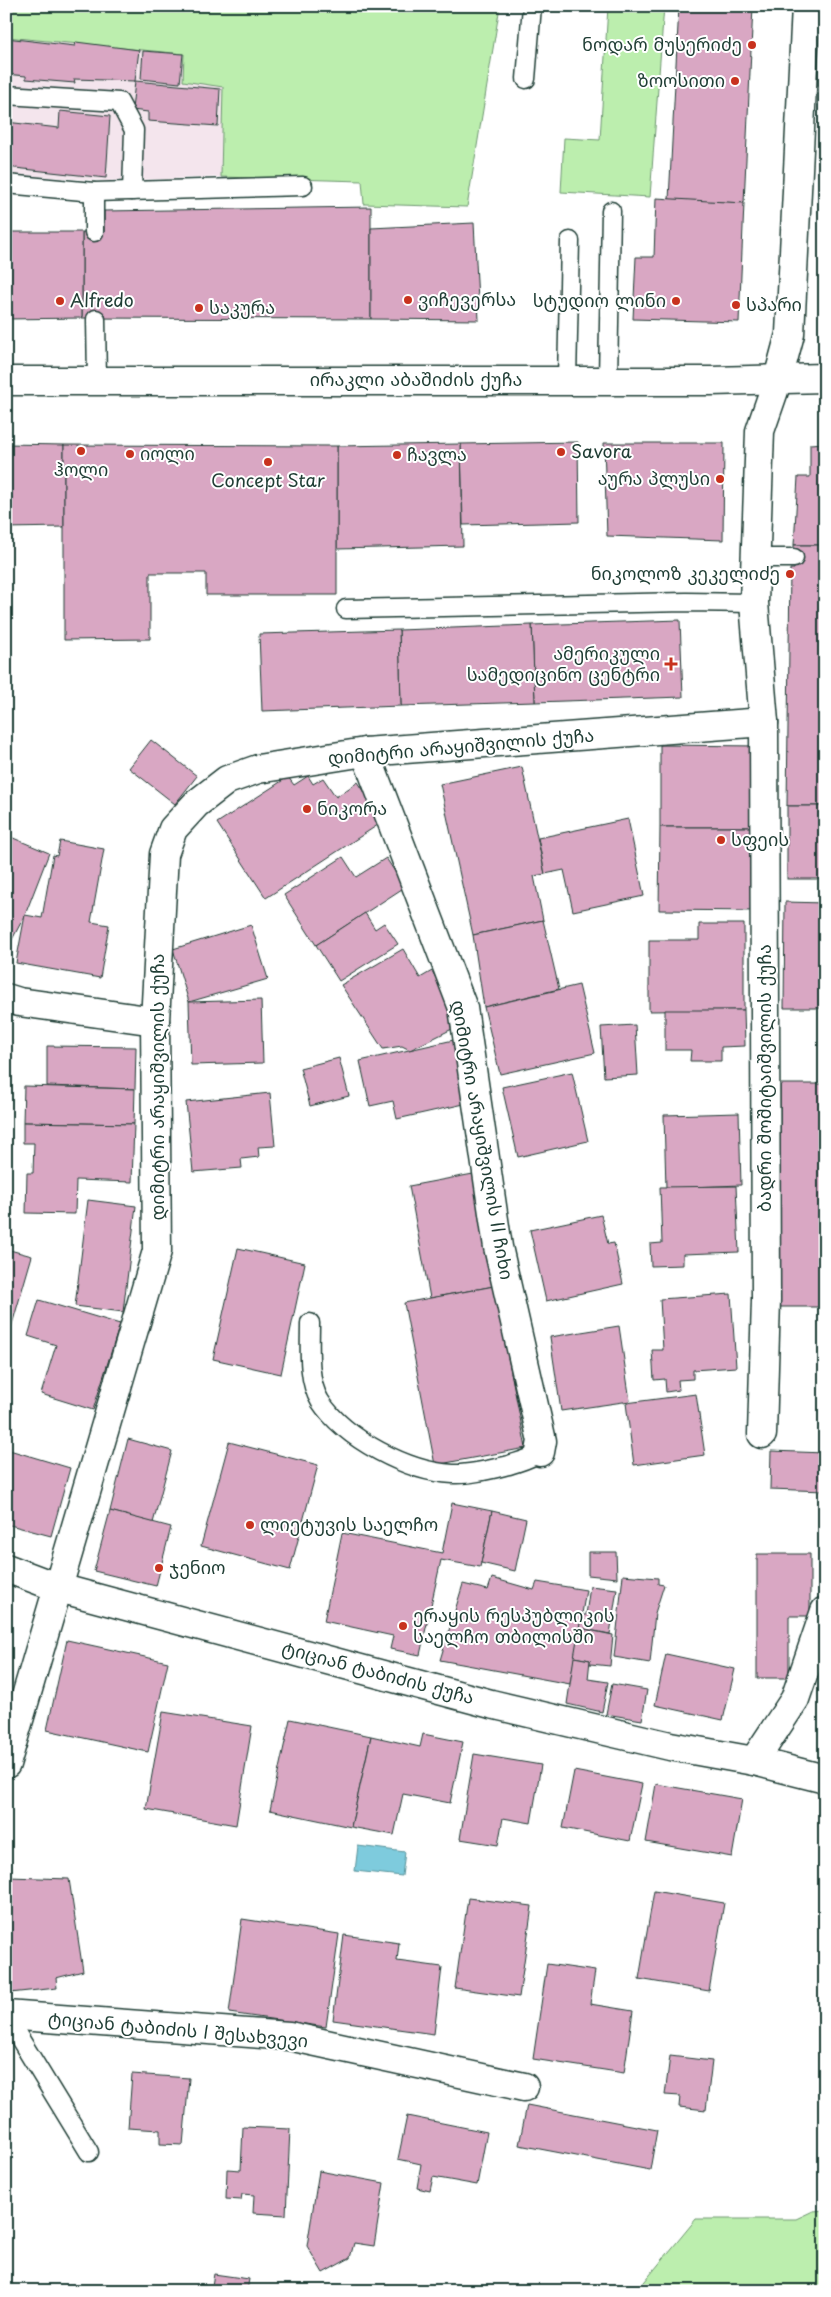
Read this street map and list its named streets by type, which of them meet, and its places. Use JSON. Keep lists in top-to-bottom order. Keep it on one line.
{"streets":{"street":["ირაკლი აბაშიძის ქუჩა","დიმიტრი არაყიშვილის ქუჩა","ბადრი შოშიტაიშვილის ქუჩა","დიმიტრი არაყიშვილის II ჩიხი","ტიციან ტაბიძის ქუჩა","ტიციან ტაბიძის I შესახვევი"]},"crossings":[["დიმიტრი არაყიშვილის ქუჩა","ბადრი შოშიტაიშვილის ქუჩა"],["დიმიტრი არაყიშვილის ქუჩა","დიმიტრი არაყიშვილის II ჩიხი"],["დიმიტრი არაყიშვილის ქუჩა","ტიციან ტაბიძის ქუჩა"]],"places":{"other":["ნოდარ მუსერიძე","ზოოსითი","ვიჩევერსა","Alfredo","სტუდიო ლინი","სპარი","საკურა","ჰოლი","Savora","იოლი","ჩავლა","Concept Star","აურა პლუსი","ნიკოლოზ კეკელიძე","ნიკორა","სფეის","ლიეტუვის საელჩო","ჯენიო","ერაყის რესპუბლიკის საელჩო თბილისში"],"health":["ამერიკული სამედიცინო ცენტრი"]}}
